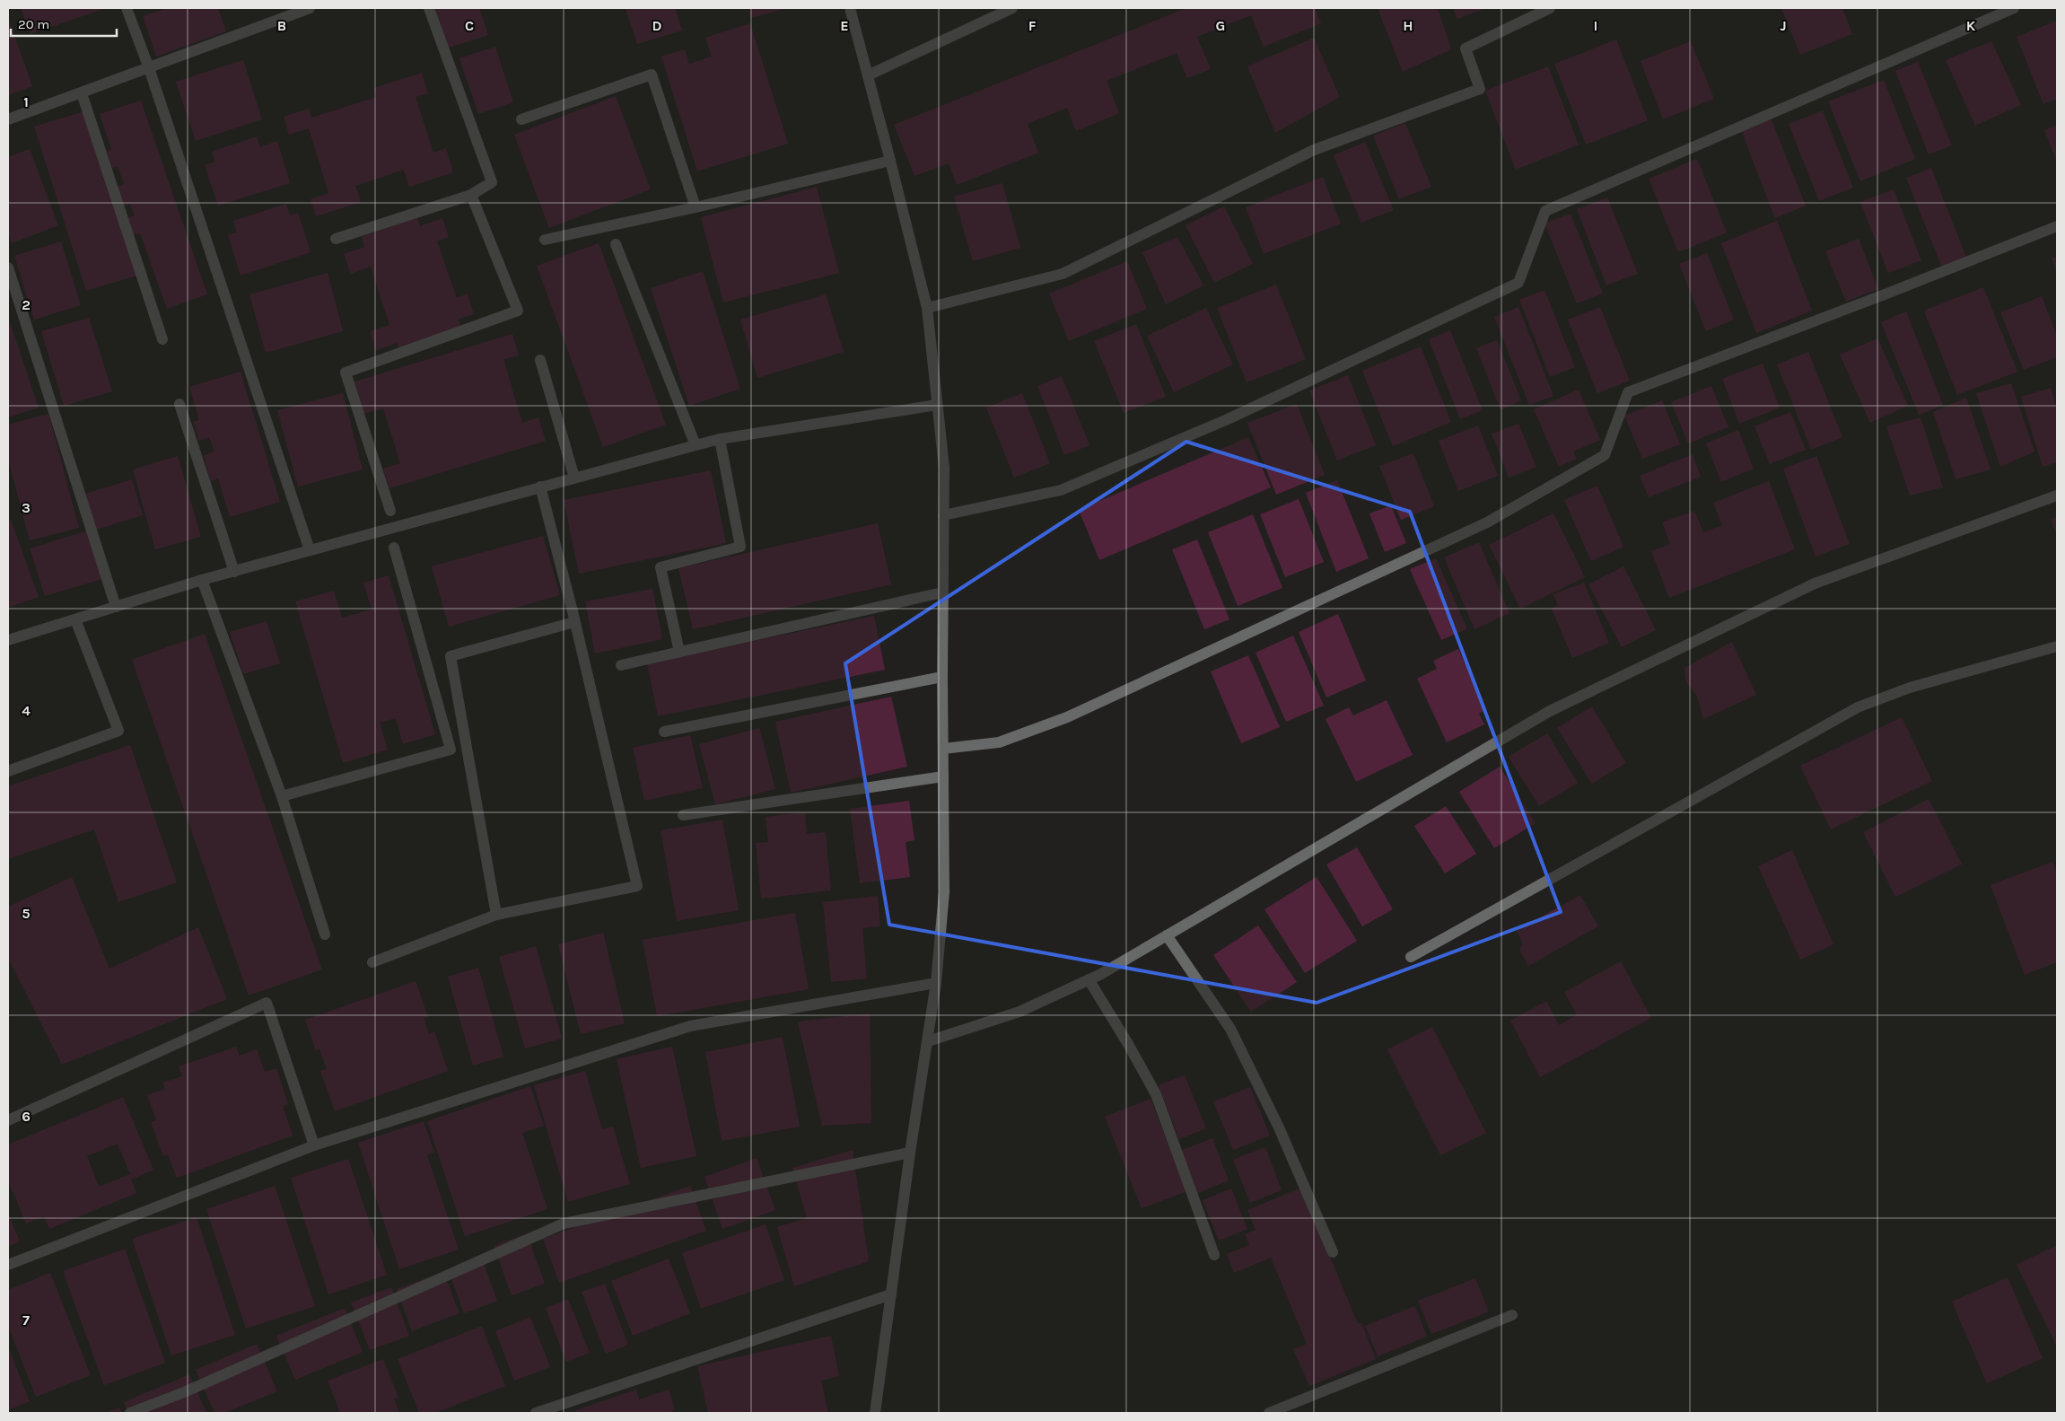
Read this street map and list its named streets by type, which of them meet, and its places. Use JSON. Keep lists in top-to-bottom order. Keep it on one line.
{"scale_bar":"20 m","grid":{"columns":["B","C","D","E","F","G","H","I","J","K"],"rows":["1","2","3","4","5","6","7"]}}
